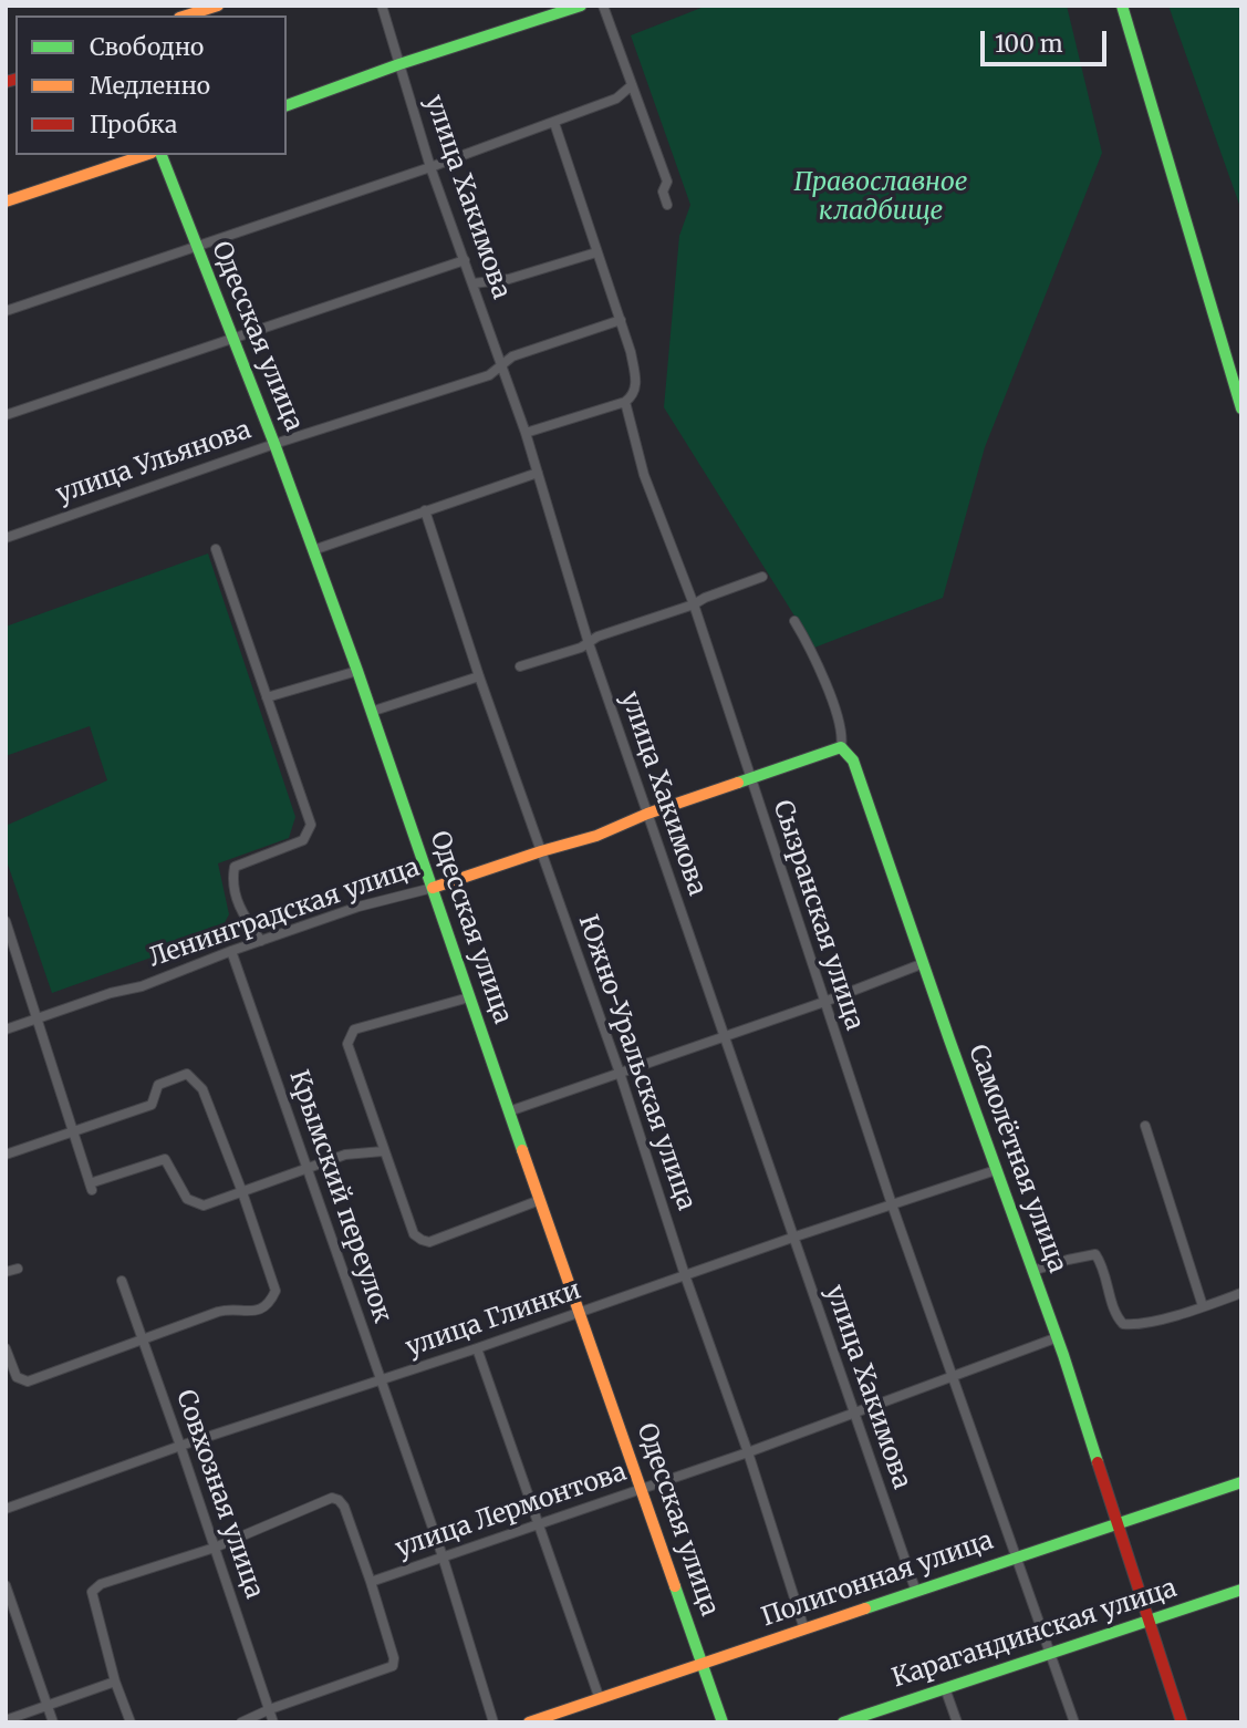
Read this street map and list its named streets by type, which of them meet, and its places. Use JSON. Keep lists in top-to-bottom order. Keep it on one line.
{"streets":{"street":["улица Хакимова","Одесская улица","улица Ульянова","Ленинградская улица","Сызранская улица","Южно-Уральская улица","Самолётная улица","Крымский переулок","улица Глинки","Совхозная улица","улица Лермонтова","Полигонная улица","Карагандинская улица"]},"crossings":[["улица Хакимова","улица Ульянова"],["улица Хакимова","Ленинградская улица"],["улица Хакимова","улица Глинки"],["улица Хакимова","улица Лермонтова"],["улица Хакимова","Полигонная улица"],["Одесская улица","улица Ульянова"],["Одесская улица","Ленинградская улица"],["Одесская улица","улица Глинки"],["Одесская улица","улица Лермонтова"],["Одесская улица","Полигонная улица"],["улица Ульянова","Сызранская улица"],["Ленинградская улица","Сызранская улица"],["Ленинградская улица","Южно-Уральская улица"],["Ленинградская улица","Самолётная улица"],["Ленинградская улица","Крымский переулок"],["Сызранская улица","улица Глинки"],["Сызранская улица","улица Лермонтова"],["Сызранская улица","Полигонная улица"],["Сызранская улица","Карагандинская улица"],["Южно-Уральская улица","улица Глинки"],["Южно-Уральская улица","улица Лермонтова"],["Южно-Уральская улица","Полигонная улица"],["Самолётная улица","улица Глинки"],["Самолётная улица","улица Лермонтова"],["Самолётная улица","Полигонная улица"],["Самолётная улица","Карагандинская улица"],["Крымский переулок","улица Глинки"],["Крымский переулок","улица Лермонтова"],["улица Глинки","Совхозная улица"]],"parks":["Православное кладбище"],"legend":["Свободно","Медленно","Пробка"],"scale_bar":"100 m"}
